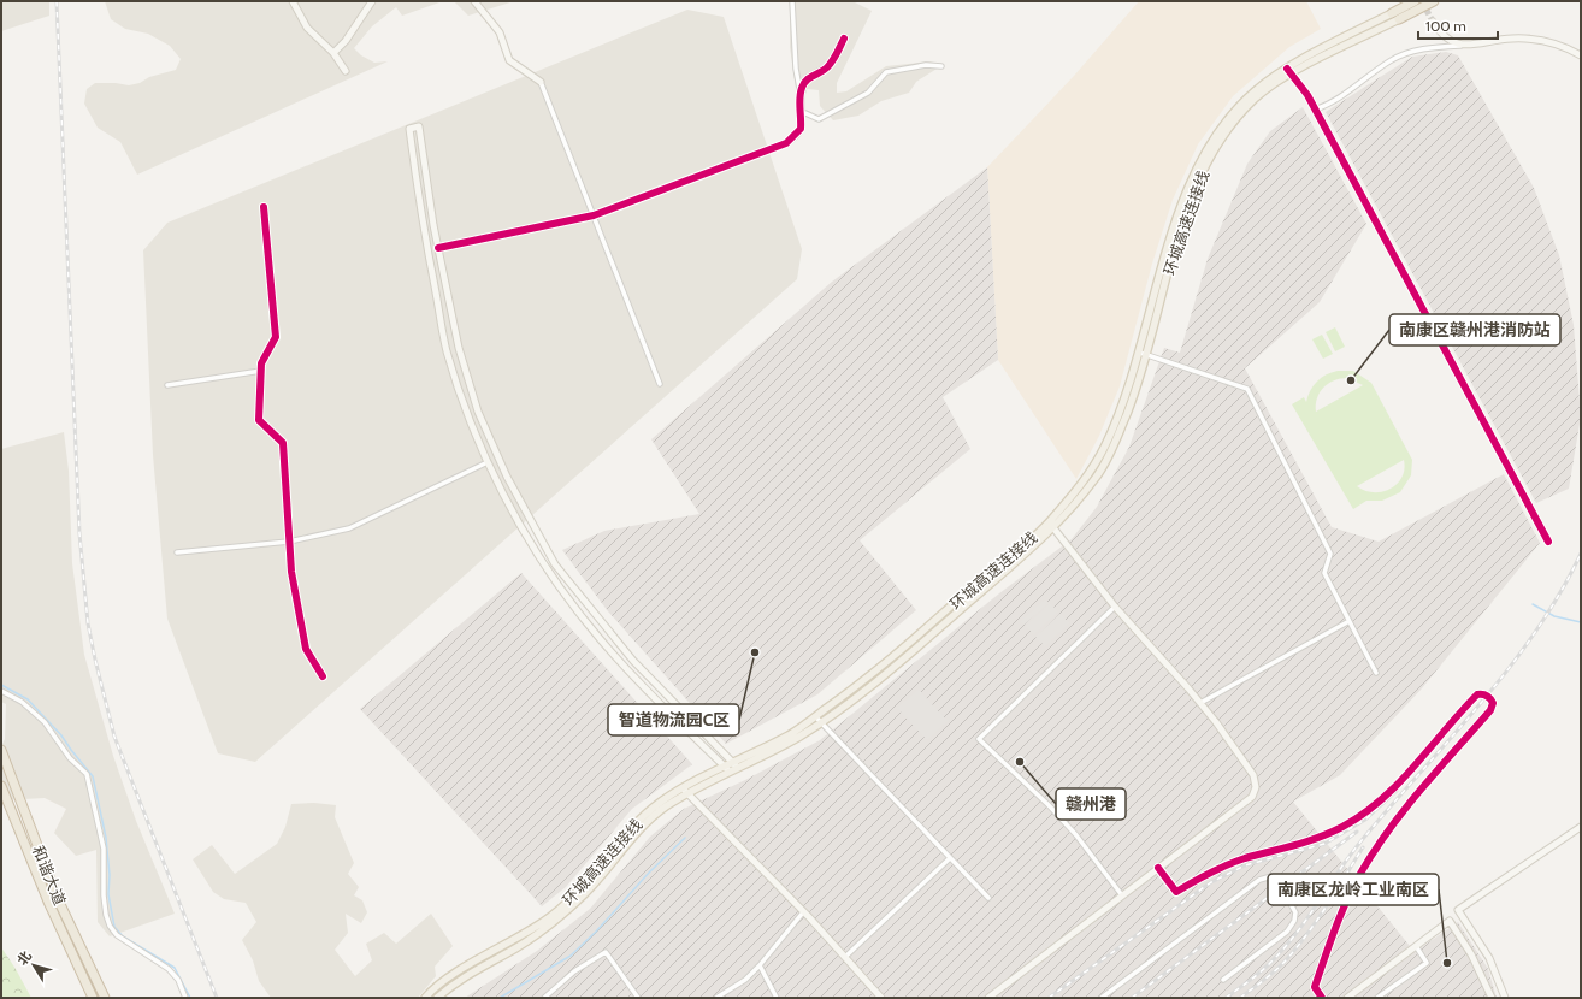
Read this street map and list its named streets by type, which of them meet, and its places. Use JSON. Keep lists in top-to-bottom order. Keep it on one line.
{"streets":{"highway":["和谐大道"],"main road":["环城高速连接线"]},"places":["南康区赣州港消防站","智道物流园C区","赣州港","南康区龙岭工业南区"],"scale_bar":"100 m","north":"top left"}
